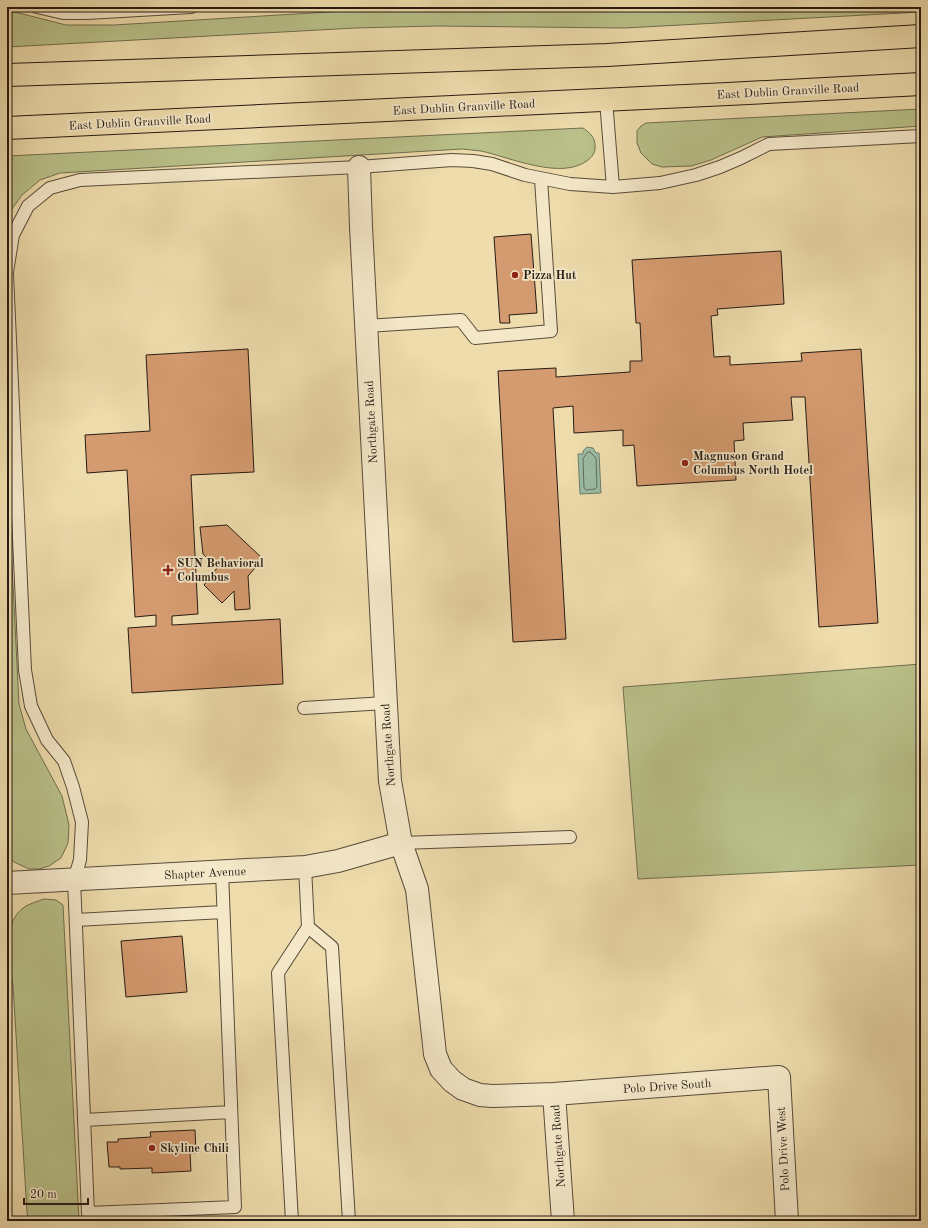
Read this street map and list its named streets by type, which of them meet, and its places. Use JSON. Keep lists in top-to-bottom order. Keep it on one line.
{"streets":{"main road":["East Dublin Granville Road"],"street":["Northgate Road","Shapter Avenue","Polo Drive South","Polo Drive West"]},"crossings":[["Northgate Road","Shapter Avenue"],["Northgate Road","Polo Drive South"],["Polo Drive South","Polo Drive West"]],"places":{"other":["Pizza Hut","Magnuson Grand Columbus North Hotel","Skyline Chili"],"health":["SUN Behavioral Columbus"]},"scale_bar":"20 m"}
